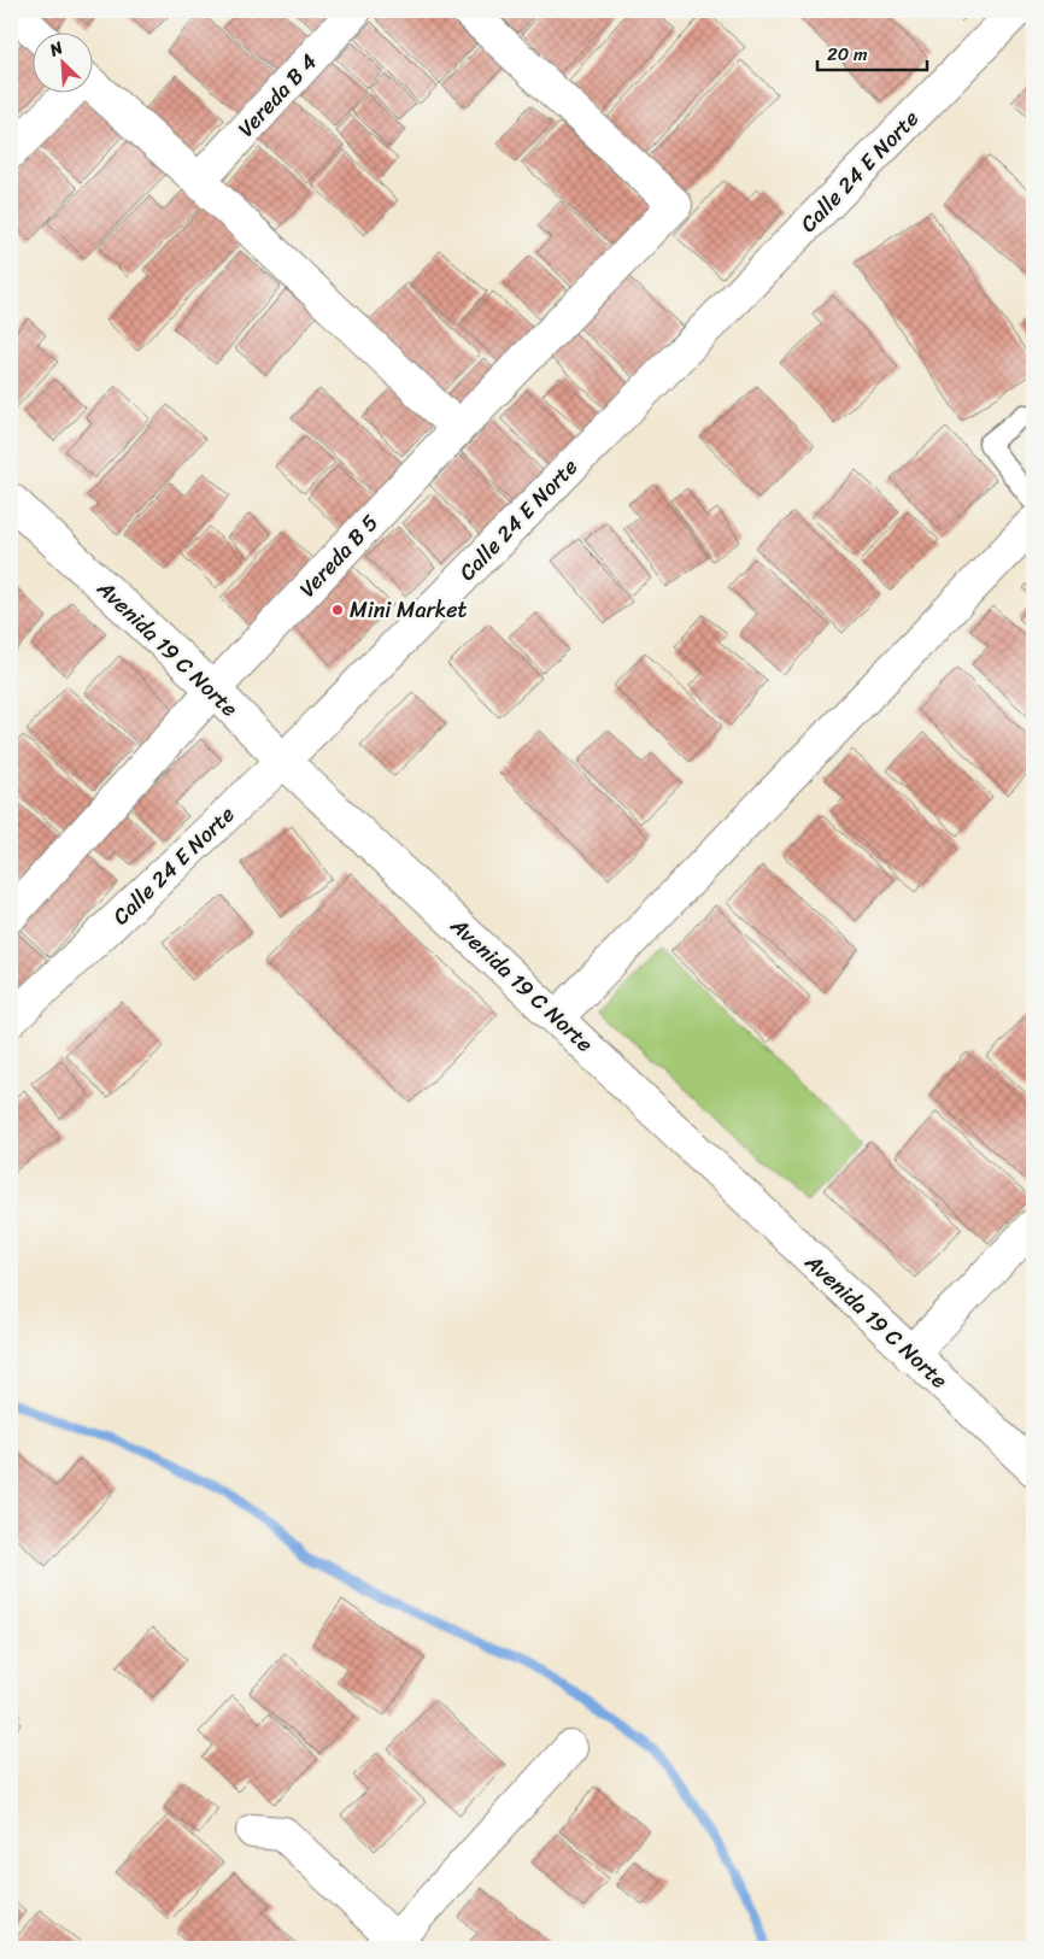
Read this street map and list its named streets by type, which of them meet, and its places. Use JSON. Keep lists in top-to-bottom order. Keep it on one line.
{"streets":{"street":["Vereda B 4","Calle 24 E Norte","Vereda B 5","Avenida 19 C Norte"]},"crossings":[["Calle 24 E Norte","Avenida 19 C Norte"],["Vereda B 5","Avenida 19 C Norte"]],"places":["Mini Market"],"scale_bar":"20 m","north":"top left"}
